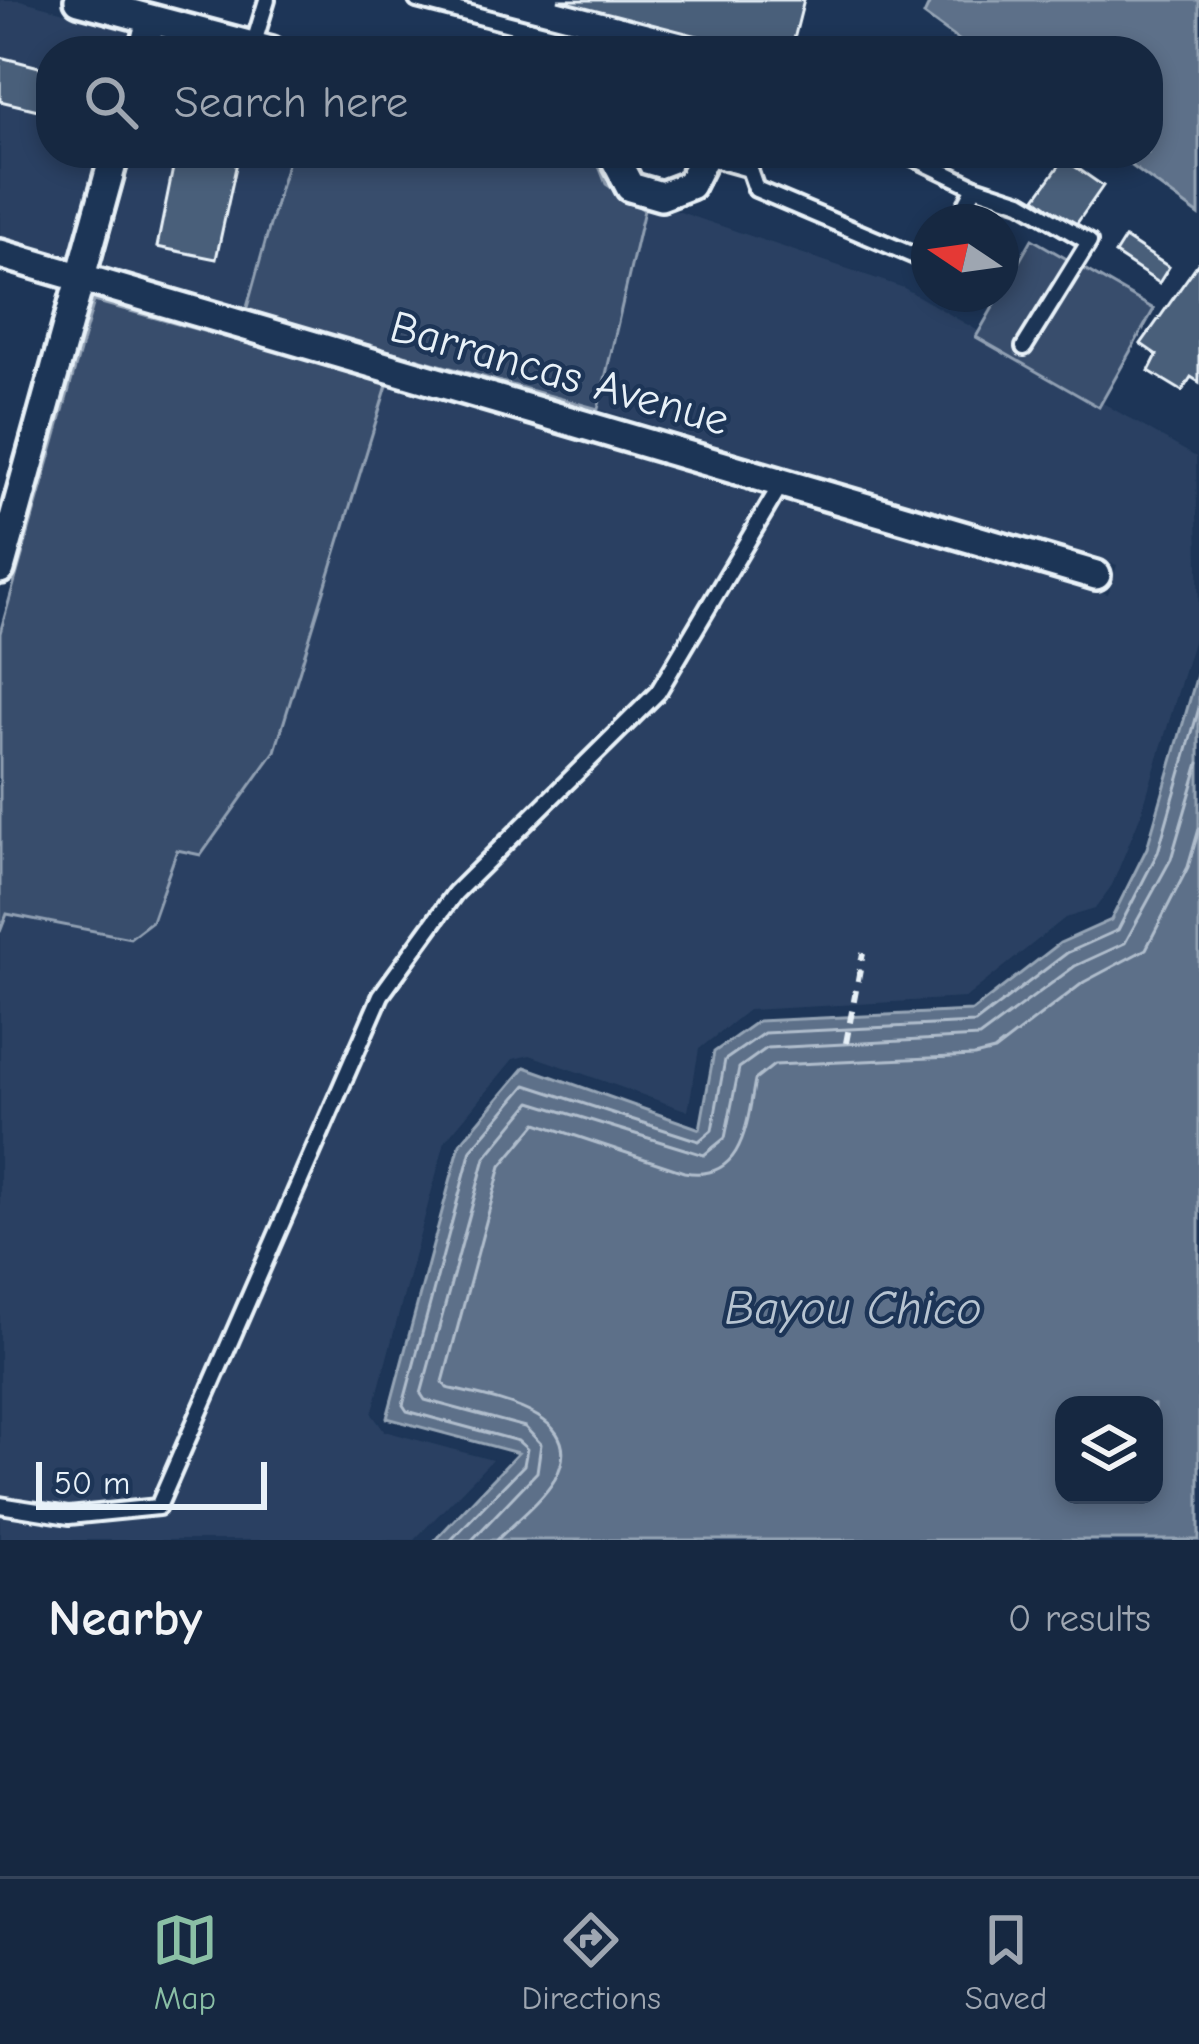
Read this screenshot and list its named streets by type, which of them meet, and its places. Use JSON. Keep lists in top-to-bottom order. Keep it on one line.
{"streets":{"street":["Barrancas Avenue"]},"water":["Bayou Chico"],"scale_bar":"50 m","north":"left","page":{"search":"Search here","scale":"50 m","heading":["Nearby","0 results"],"nav":["Map","Directions","Saved"]}}
